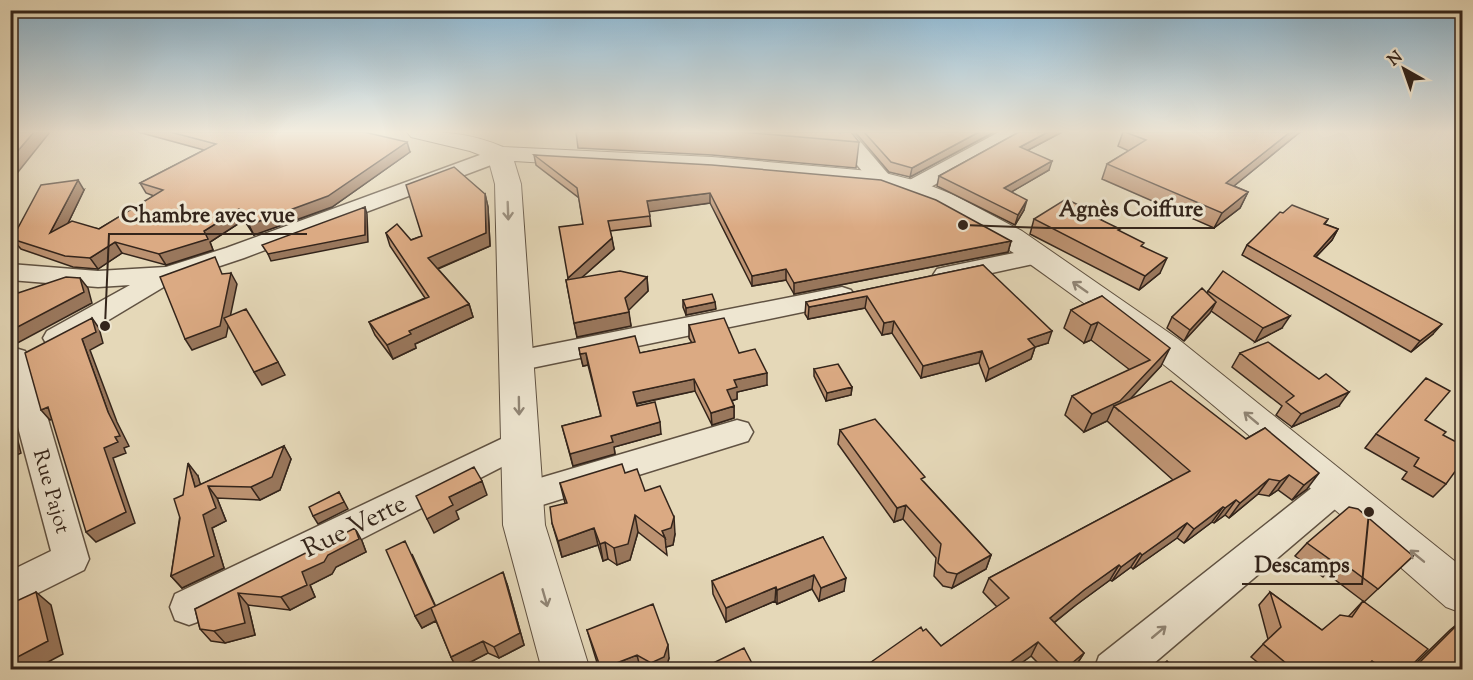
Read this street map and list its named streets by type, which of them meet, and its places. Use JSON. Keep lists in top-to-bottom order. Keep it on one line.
{"streets":{"street":["Rue Pajot","Rue Verte"]},"places":["Agnès Coiffure","Chambre avec vue","Descamps"],"north":"top left"}
